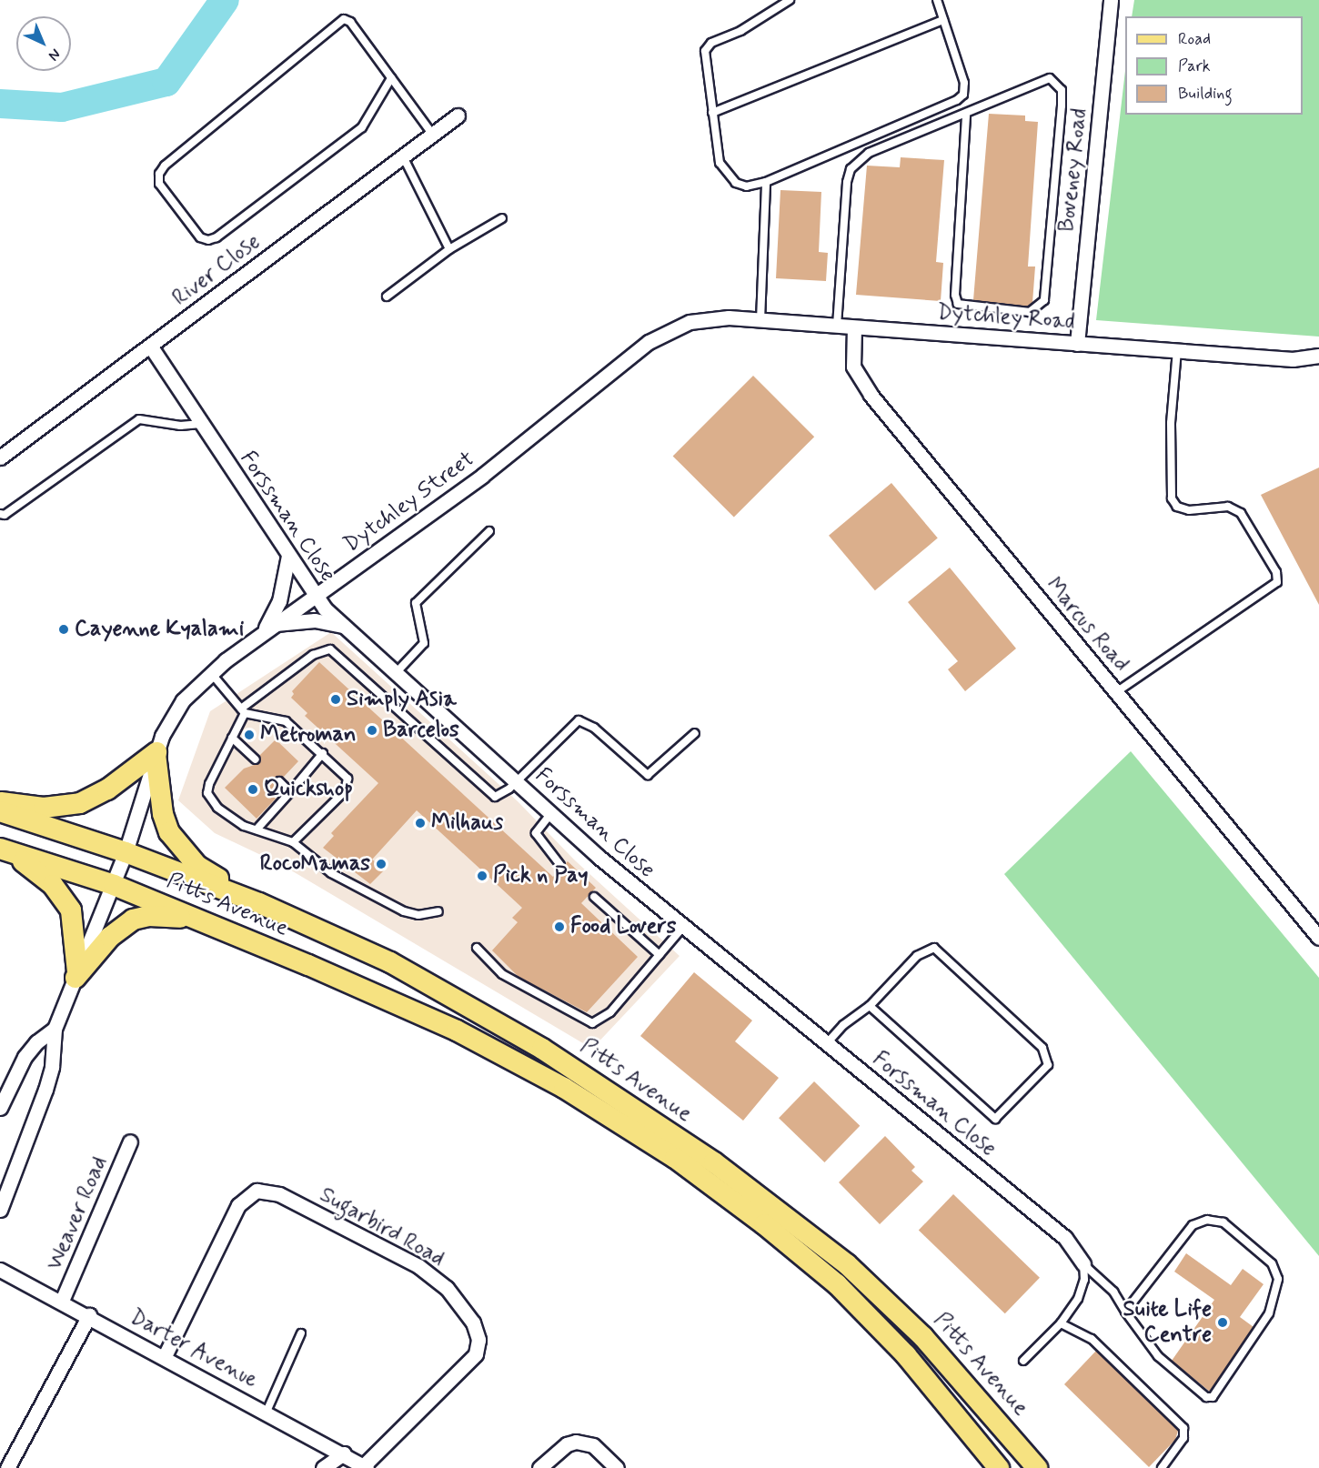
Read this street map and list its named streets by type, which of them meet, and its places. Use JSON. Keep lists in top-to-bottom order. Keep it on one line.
{"streets":{"main road":["Pitts Avenue"],"street":["Boveney Road","River Close","Dytchley Road","Dytchley Street","Forssman Close","Marcus Road","Weaver Road","Sugarbird Road","Darter Avenue"]},"crossings":[["Boveney Road","Dytchley Road"],["River Close","Forssman Close"],["Dytchley Road","Dytchley Street"],["Dytchley Road","Marcus Road"],["Dytchley Street","Forssman Close"],["Dytchley Street","Pitts Avenue"],["Weaver Road","Darter Avenue"],["Sugarbird Road","Darter Avenue"]],"places":["Cayenne Kyalami","Simply Asia","Barcelos","Metroman","Quickshop","Milhaus","RocoMamas","Pick n Pay","Food Lovers","Suite Life Centre"],"legend":["Road","Park","Building"],"north":"bottom right"}
